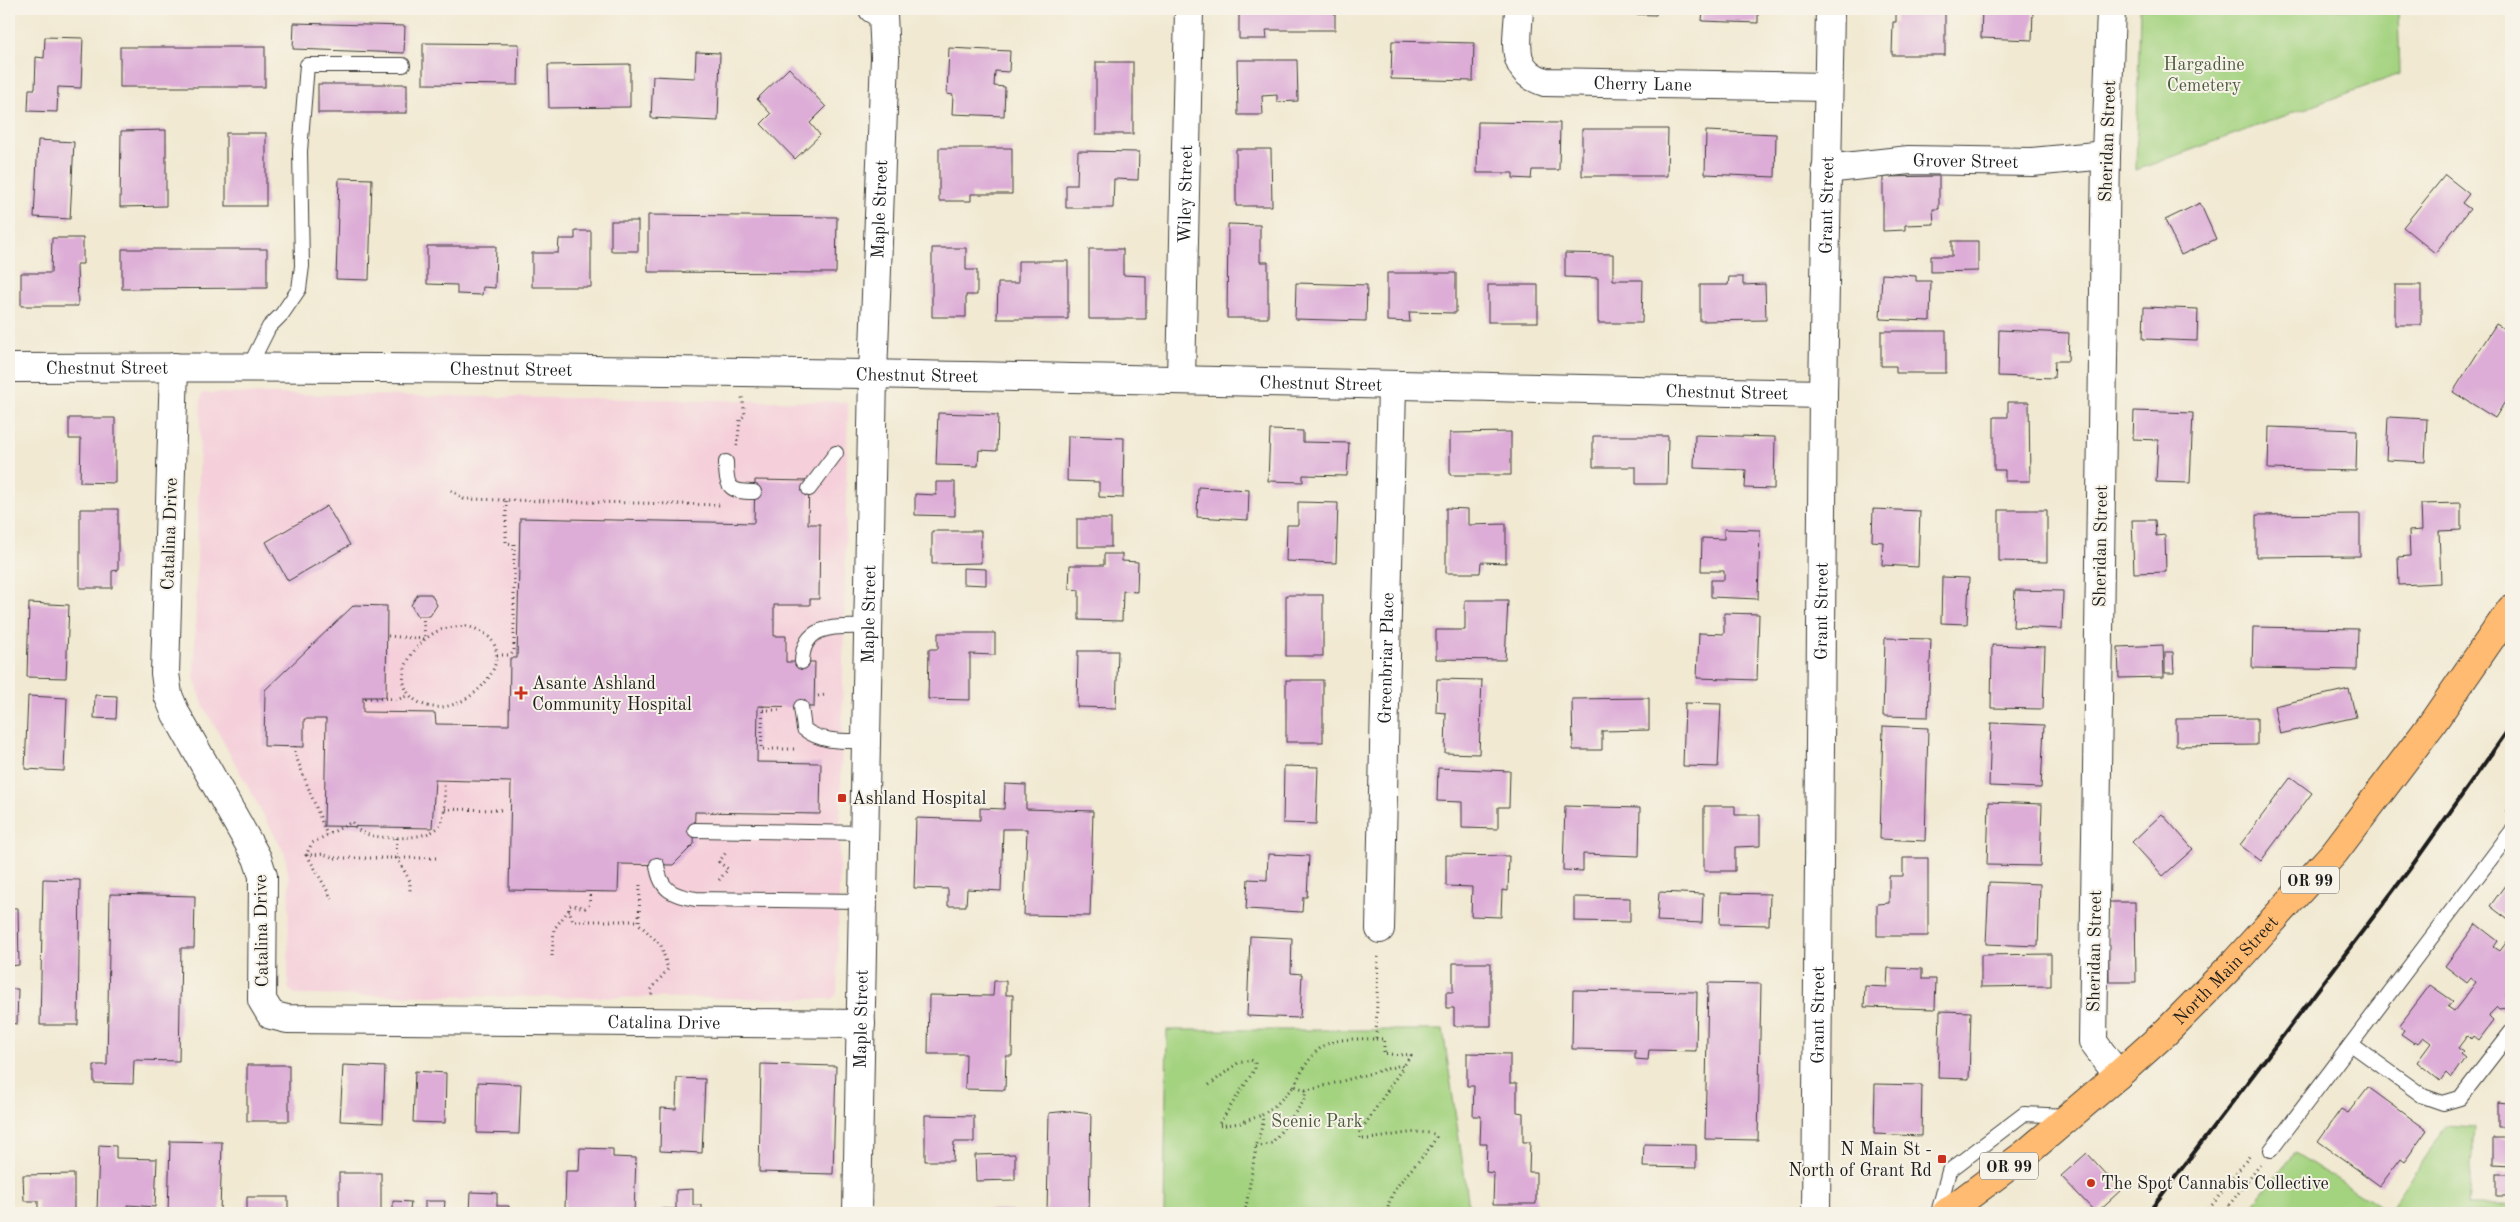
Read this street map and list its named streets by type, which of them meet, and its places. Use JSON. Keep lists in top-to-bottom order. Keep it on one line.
{"streets":{"main road":["OR 99","North Main Street"],"street":["Cherry Lane","Sheridan Street","Grover Street","Wiley Street","Grant Street","Maple Street","Chestnut Street","Catalina Drive","Greenbriar Place"]},"crossings":[["Cherry Lane","Grant Street"],["Sheridan Street","Grover Street"],["Sheridan Street","North Main Street"],["Grover Street","Grant Street"],["Wiley Street","Chestnut Street"],["Grant Street","Chestnut Street"],["Maple Street","Chestnut Street"],["Maple Street","Catalina Drive"],["Chestnut Street","Catalina Drive"],["Chestnut Street","Greenbriar Place"]],"parks":["Hargadine Cemetery","Scenic Park"],"places":{"health":["Asante Ashland Community Hospital"],"transit":["Ashland Hospital","N Main St - North of Grant Rd"],"other":["The Spot Cannabis Collective"]}}
